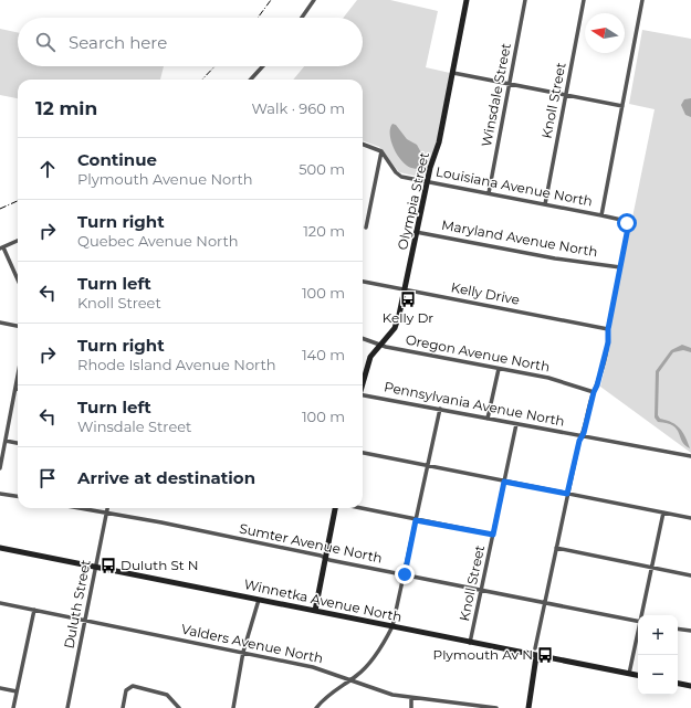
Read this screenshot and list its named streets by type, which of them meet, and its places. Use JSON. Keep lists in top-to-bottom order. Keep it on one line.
{"streets":{"main road":["Olympia Street","Winnetka Avenue North"],"street":["Winsdale Street","Knoll Street","Louisiana Avenue North","Maryland Avenue North","Kelly Drive","Oregon Avenue North","Pennsylvania Avenue North","Sumter Avenue North","Duluth Street","Valders Avenue North"]},"crossings":[["Winsdale Street","Louisiana Avenue North"],["Knoll Street","Louisiana Avenue North"],["Knoll Street","Pennsylvania Avenue North"],["Knoll Street","Sumter Avenue North"],["Knoll Street","Winnetka Avenue North"],["Louisiana Avenue North","Olympia Street"],["Louisiana Avenue North","Maryland Avenue North"],["Olympia Street","Maryland Avenue North"],["Olympia Street","Kelly Drive"],["Olympia Street","Oregon Avenue North"],["Sumter Avenue North","Duluth Street"],["Winnetka Avenue North","Duluth Street"],["Duluth Street","Valders Avenue North"]],"places":{"bus stop":["Kelly Dr","Duluth St N","Plymouth Av N"]},"north":"left","page":{"search":"Search here","heading":["12 min","Walk · 960 m"],"list":[["Continue","Plymouth Avenue North","500 m"],["Turn right","Quebec Avenue North","120 m"],["Turn left","Knoll Street","100 m"],["Turn right","Rhode Island Avenue North","140 m"],["Turn left","Winsdale Street","100 m"],"Arrive at destination"],"map_buttons":["+","−"]}}
